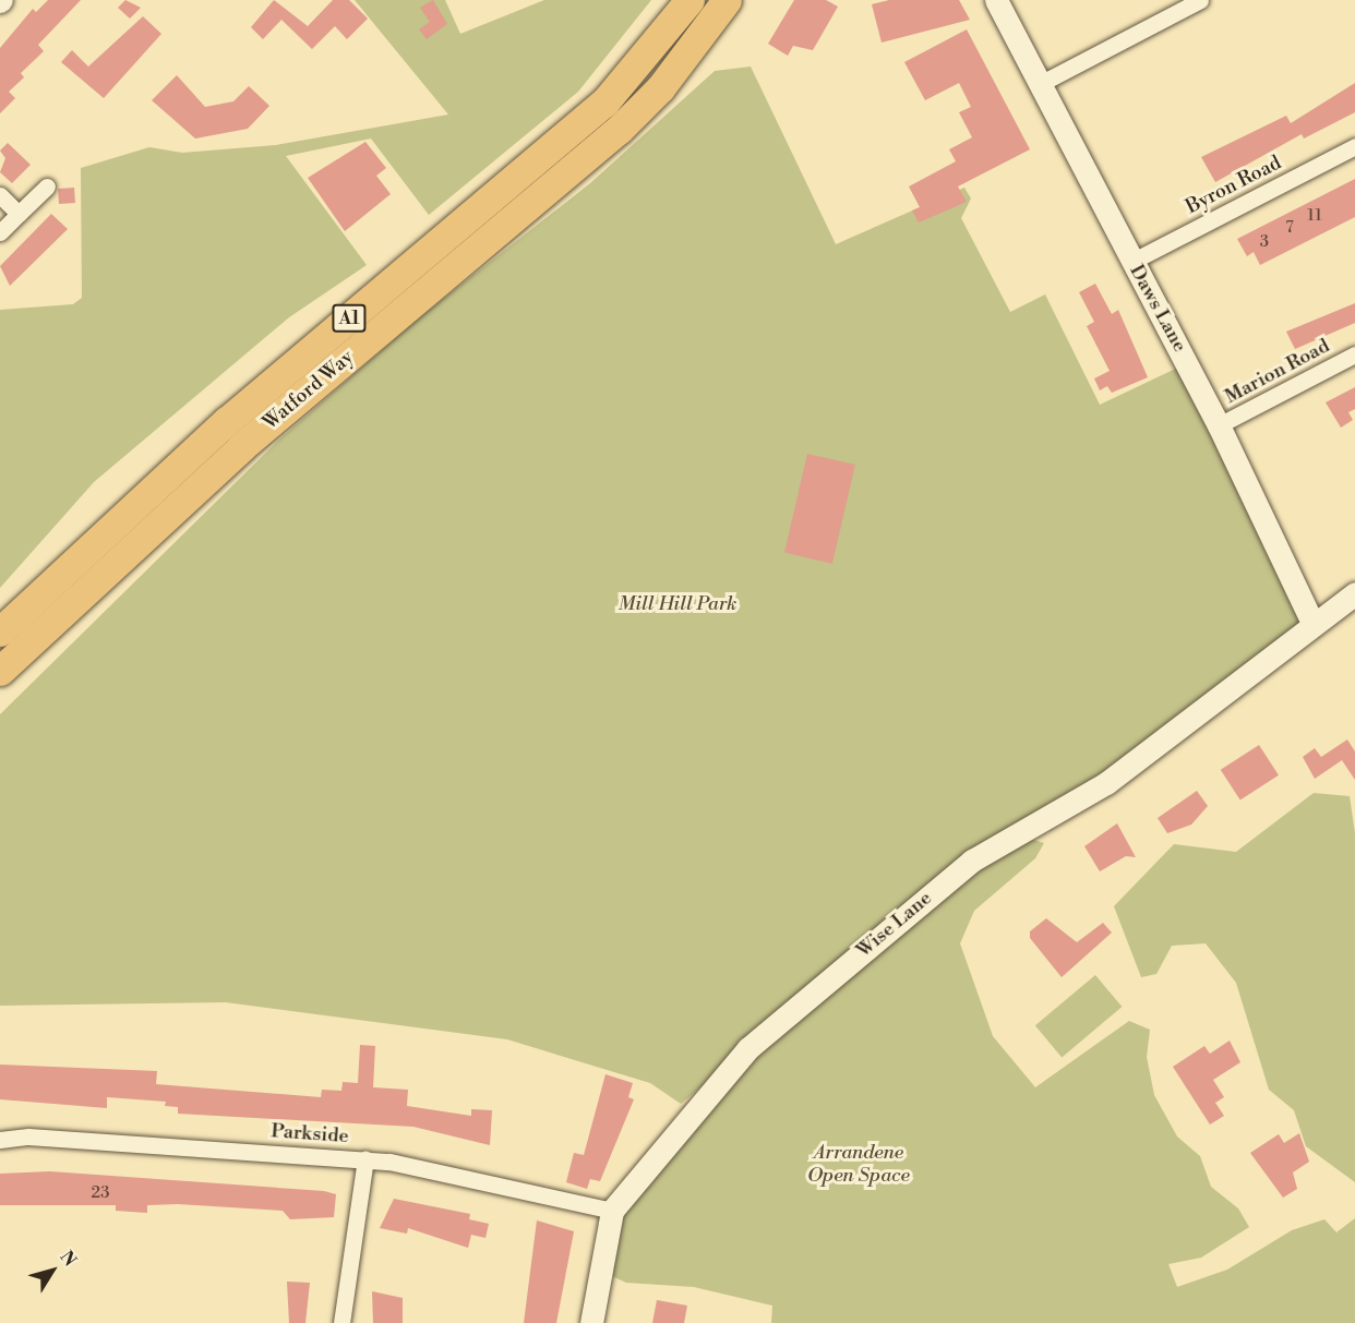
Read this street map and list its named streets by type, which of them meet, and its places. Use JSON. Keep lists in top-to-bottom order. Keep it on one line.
{"streets":{"highway":["A1","Watford Way"],"street":["Byron Road","Daws Lane","Marion Road","Wise Lane","Parkside"]},"crossings":[["Byron Road","Daws Lane"],["Daws Lane","Marion Road"],["Daws Lane","Wise Lane"],["Wise Lane","Parkside"]],"parks":["Mill Hill Park","Arrandene Open Space"],"house_numbers":["11","7","3","23"],"north":"top right"}
